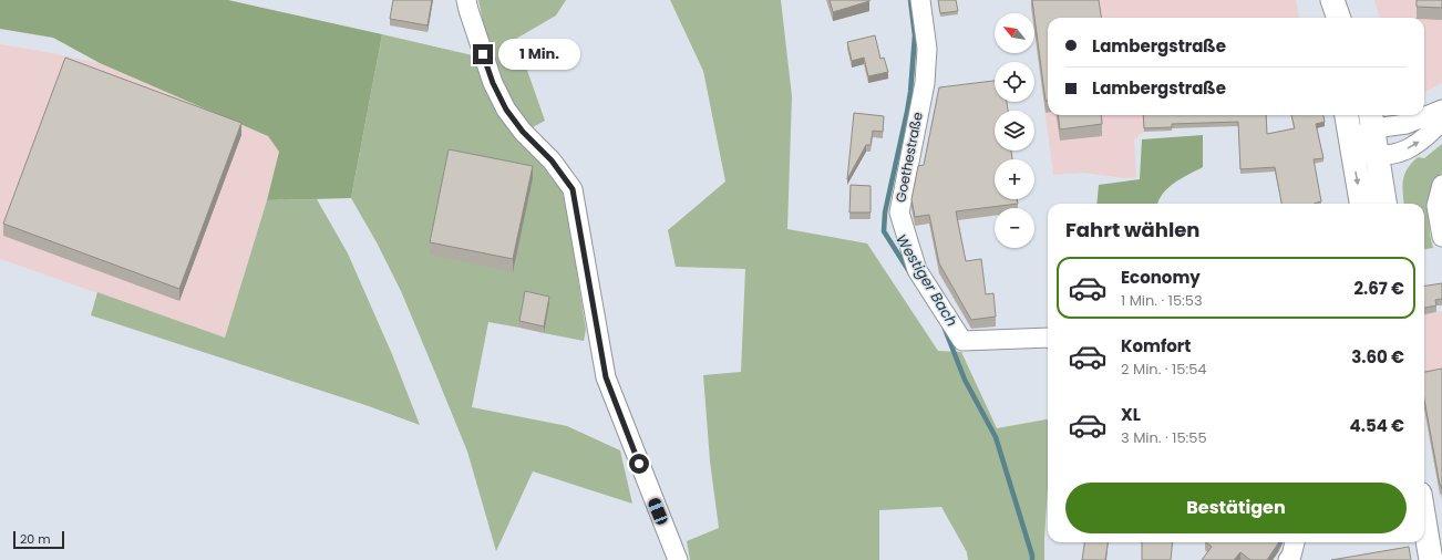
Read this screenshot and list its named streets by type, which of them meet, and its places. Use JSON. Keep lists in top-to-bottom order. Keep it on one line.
{"streets":{"street":["Goethestraße"]},"water":["Westiger Bach"],"scale_bar":"20 m","north":"top left","page":{"map_buttons":["+","−"],"banner":["Lambergstraße","Lambergstraße"],"bubble":"1 Min.","heading":"Fahrt wählen","list":[{"name":"Economy","note":"1 Min. · 15:53","value":"2.67 €"},{"name":"Komfort","note":"2 Min. · 15:54","value":"3.60 €"},{"name":"XL","note":"3 Min. · 15:55","value":"4.54 €"}],"buttons":"Bestätigen","scale":"20 m"}}
